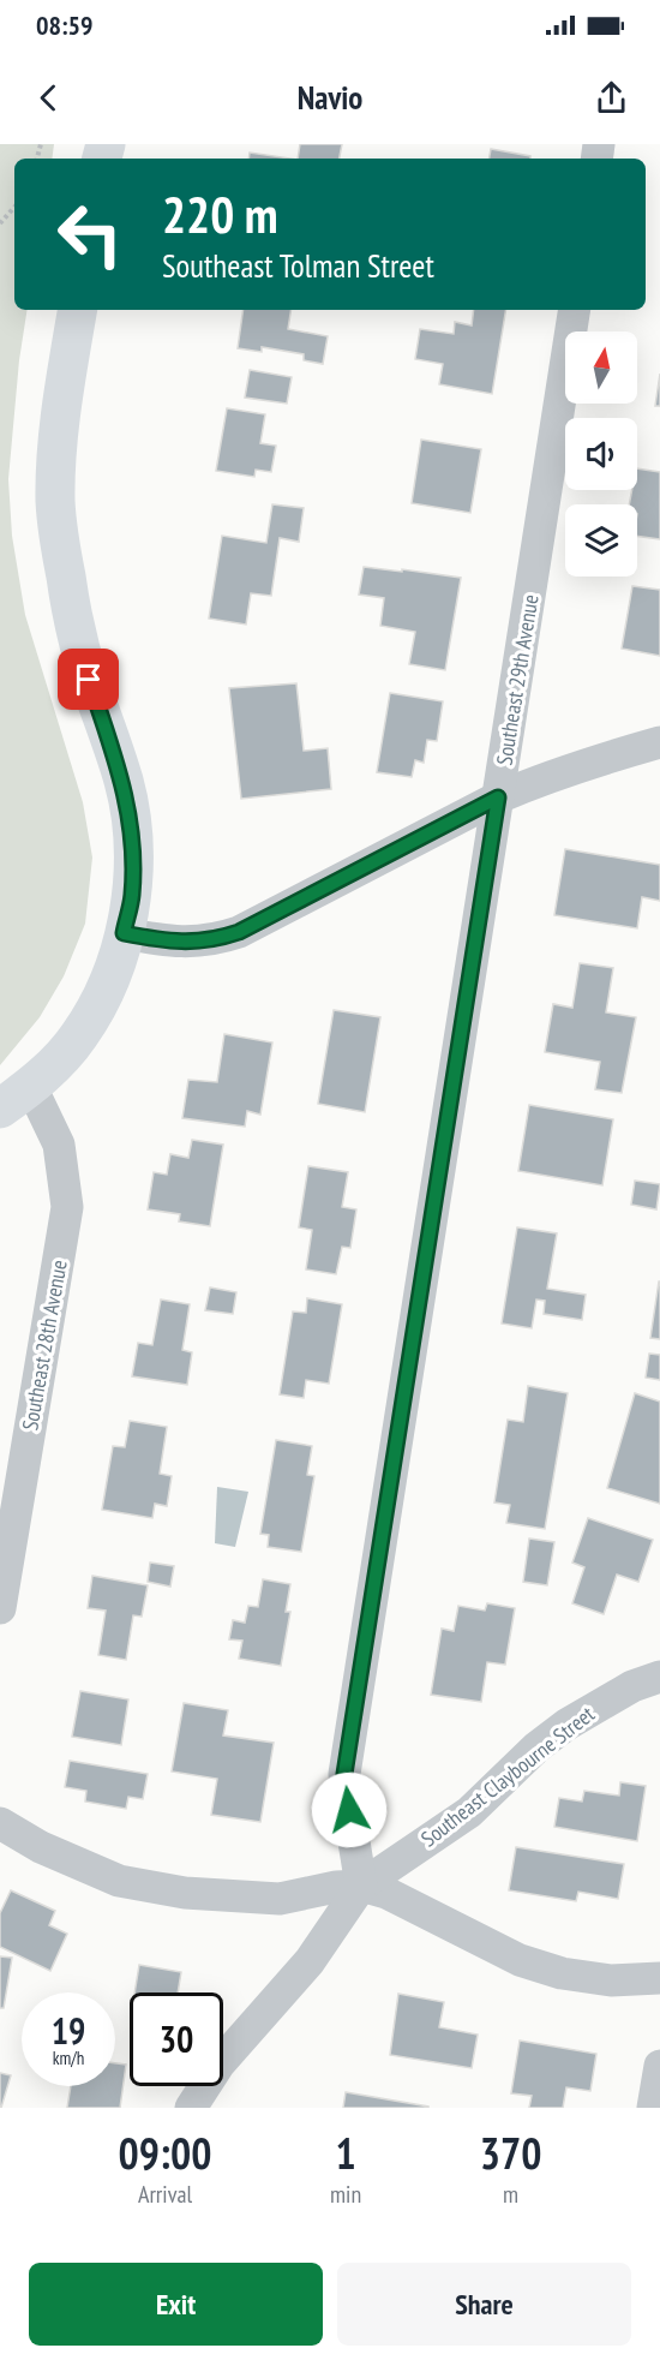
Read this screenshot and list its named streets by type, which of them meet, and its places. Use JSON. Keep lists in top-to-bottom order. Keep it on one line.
{"streets":{"street":["Southeast 29th Avenue","Southeast 28th Avenue","Southeast Claybourne Street"]},"crossings":[["Southeast 29th Avenue","Southeast Claybourne Street"]],"north":"top","page":{"status":"08:59","header":"Navio","turn":["220 m","Southeast Tolman Street"],"speed":"19 km/h","limit":"30","eta":["09:00","Arrival","1","min","370","m"],"buttons":["Exit","Share"]}}
